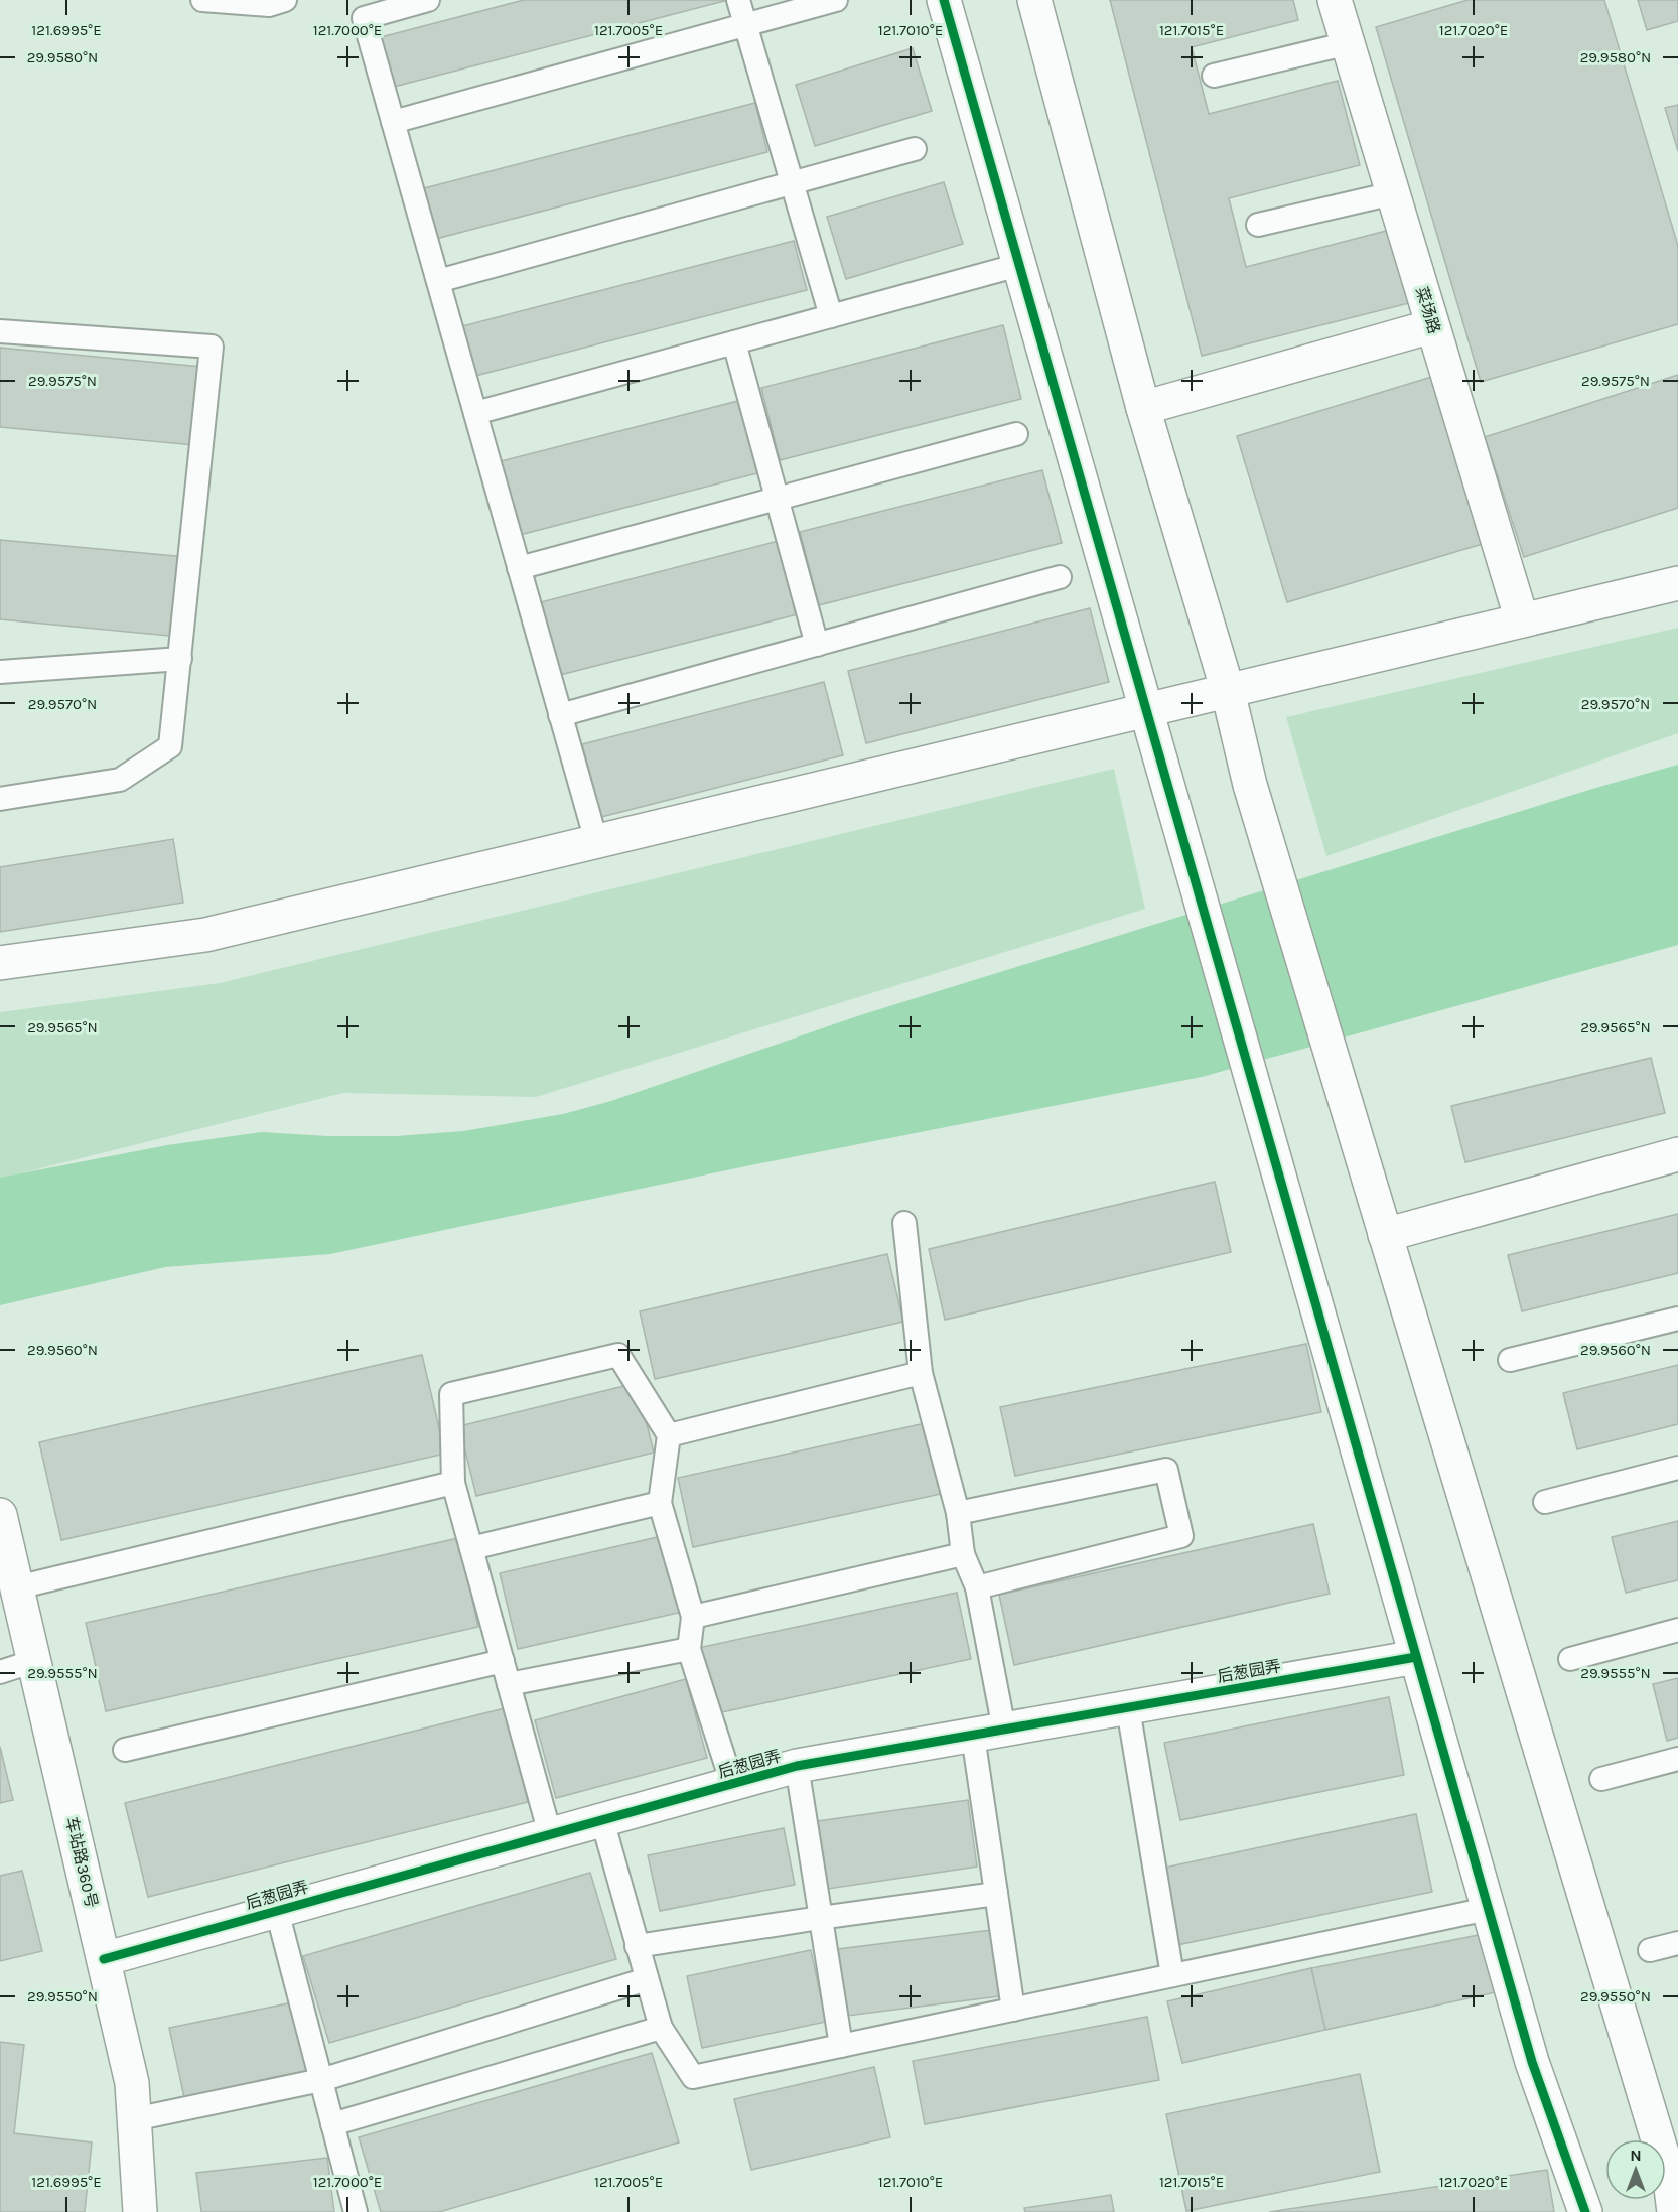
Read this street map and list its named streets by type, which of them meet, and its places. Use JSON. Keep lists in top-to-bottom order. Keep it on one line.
{"streets":{"street":["菜场路","后葱园弄","车站路360号"]},"crossings":[["后葱园弄","车站路360号"]],"north":"top","coordinates":["121.6995°E","121.7000°E","121.7005°E","121.7010°E","121.7015°E","121.7020°E","29.9580°N","29.9575°N","29.9570°N","29.9565°N","29.9560°N","29.9555°N","29.9550°N"]}
